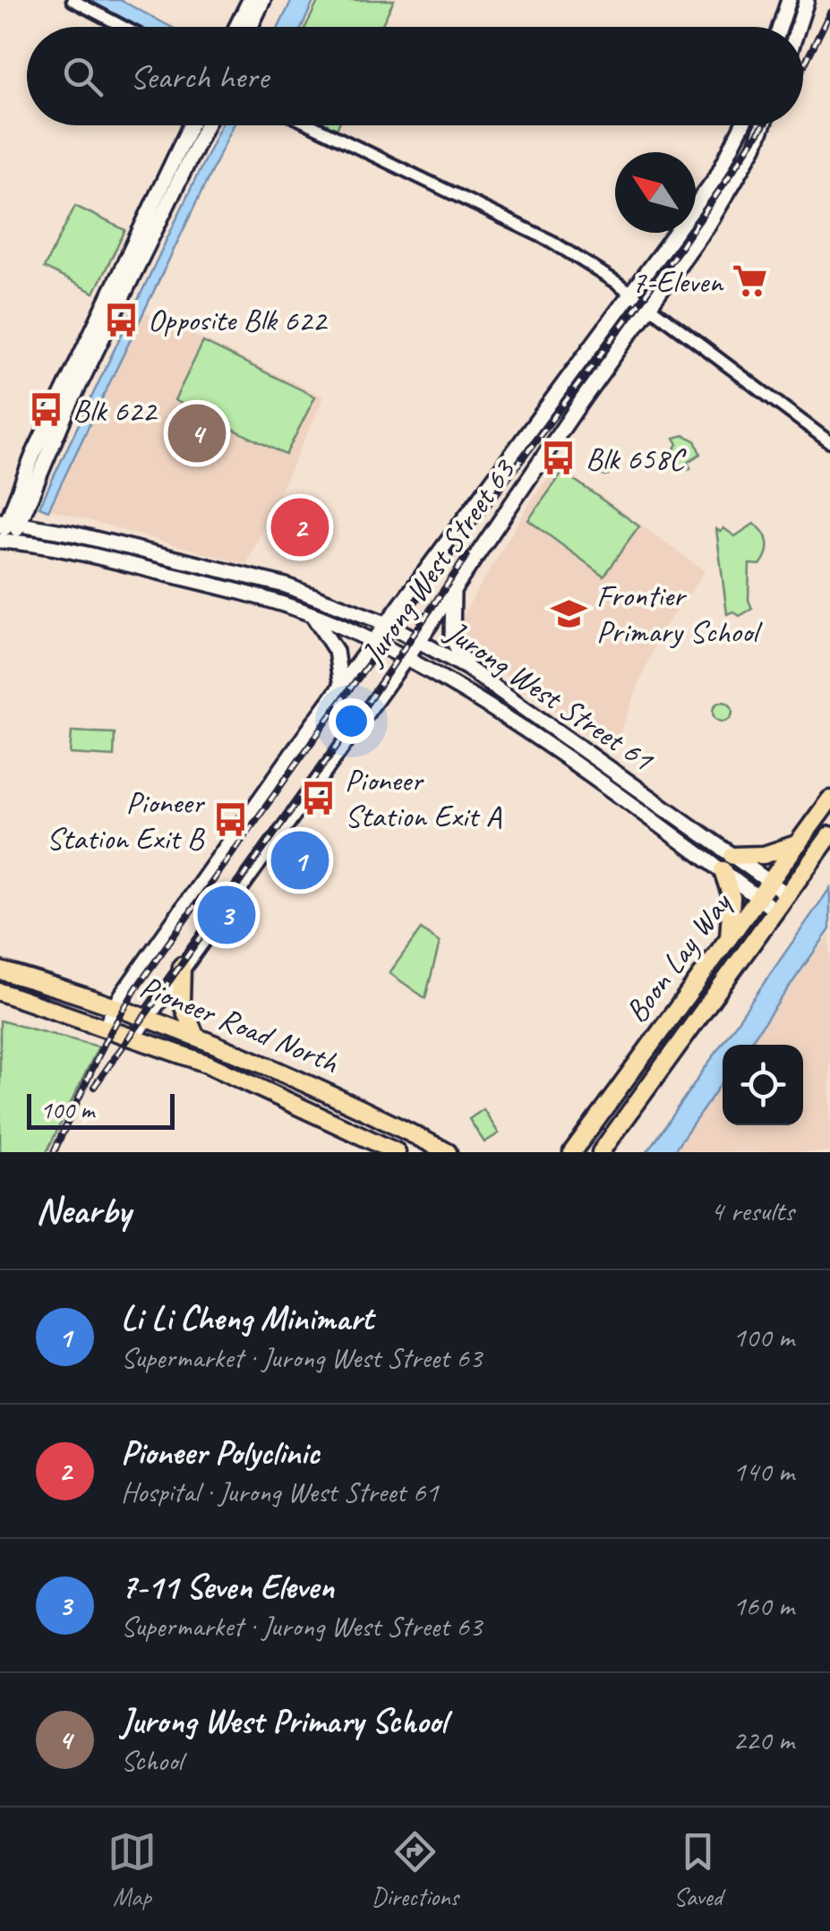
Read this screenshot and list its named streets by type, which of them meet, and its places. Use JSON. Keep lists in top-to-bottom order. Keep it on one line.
{"streets":{"main road":["Boon Lay Way","Pioneer Road North"],"street":["Jurong West Street 63","Jurong West Street 61"]},"crossings":[["Jurong West Street 63","Jurong West Street 61"],["Jurong West Street 63","Pioneer Road North"],["Jurong West Street 61","Boon Lay Way"]],"places":{"supermarket":["7-Eleven"],"bus stop":["Opposite Blk 622","Blk 622","Blk 658C","Pioneer Station Exit A","Pioneer Station Exit B"],"school or university":["Frontier Primary School"]},"scale_bar":"100 m","north":"top left","page":{"search":"Search here","pins":["4","2","1","3"],"scale":"100 m","heading":["Nearby","4 results"],"list":[{"mark":"1","name":"Li Li Cheng Minimart","note":"Supermarket · Jurong West Street 63","value":"100 m"},{"mark":"2","name":"Pioneer Polyclinic","note":"Hospital · Jurong West Street 61","value":"140 m"},{"mark":"3","name":"7-11 Seven Eleven","note":"Supermarket · Jurong West Street 63","value":"160 m"},{"mark":"4","name":"Jurong West Primary School","note":"School","value":"220 m"}],"nav":["Map","Directions","Saved"]}}
